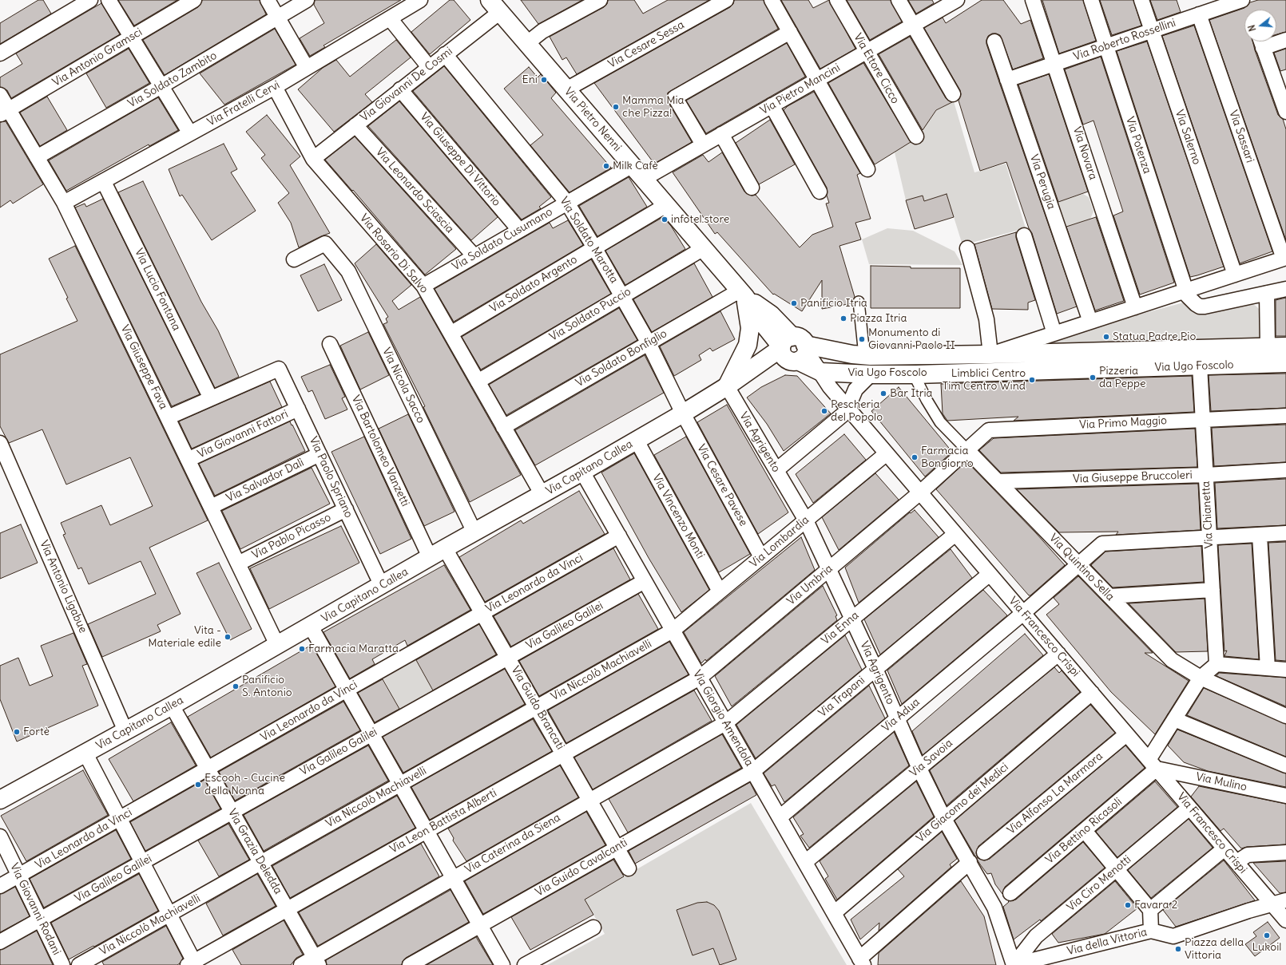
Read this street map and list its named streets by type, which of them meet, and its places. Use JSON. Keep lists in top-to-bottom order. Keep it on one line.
{"streets":{"main road":["Via Pietro Nenni","Via Ugo Foscolo","Via Capitano Callea"],"street":["Via Roberto Rossellini","Via Cesare Sessa","Via Antonio Gramsci","Via Ettore Cicco","Via Soldato Zambito","Via Giovanni De Cosmi","Via Pietro Mancini","Via Fratelli Cervi","Via Sassari","Via Salerno","Via Potenza","Via Novara","Via Giuseppe Di Vittorio","Via Perugia","Via Leonardo Sciascia","Via Soldato Cusumano","Via Soldato Marotta","Via Rosario Di Salvo","Via Soldato Argento","Via Lucio Fontana","Via Soldato Puccio","Via Soldato Bonfiglio","Via Giuseppe Fava","Via Nicola Sacco","Via Primo Maggio","Via Giovanni Fattori","Via Agrigento","Via Bartolomeo Vanzetti","Via Paolo Spriano","Via Giuseppe Bruccoleri","Via Salvador Dalì","Via Cesare Pavese","Via Chianetta","Via Vincenzo Monti","Via Pablo Picasso","Via Lombardia","Via Quintino Sella","Via Leonardo da Vinci","Via Umbria","Via Antonio Ligabue","Via Galileo Galilei","Via Enna","Via Francesco Crispi","Via Niccolò Machiavelli","Via Trapani","Via Guido Brancati","Via Adua","Via Giorgio Amendola","Via Savoia","Via Mulino","Via Alfonso La Marmora","Via Giacomo dei Medici","Via Leon Battista Alberti","Via Bettino Ricasoli","Via Caterina da Siena","Via Grazia Deledda","Via Guido Cavalcanti","Via Ciro Menotti","Via Giovanni Rodani","Via della Vittoria"]},"crossings":[["Via Roberto Rossellini","Via Sassari"],["Via Roberto Rossellini","Via Salerno"],["Via Roberto Rossellini","Via Potenza"],["Via Roberto Rossellini","Via Novara"],["Via Roberto Rossellini","Via Perugia"],["Via Cesare Sessa","Via Pietro Nenni"],["Via Antonio Gramsci","Via Giuseppe Fava"],["Via Ettore Cicco","Via Pietro Mancini"],["Via Soldato Zambito","Via Giuseppe Fava"],["Via Giovanni De Cosmi","Via Pietro Nenni"],["Via Giovanni De Cosmi","Via Giuseppe Di Vittorio"],["Via Giovanni De Cosmi","Via Leonardo Sciascia"],["Via Giovanni De Cosmi","Via Soldato Marotta"],["Via Giovanni De Cosmi","Via Rosario Di Salvo"],["Via Pietro Mancini","Via Pietro Nenni"],["Via Fratelli Cervi","Via Rosario Di Salvo"],["Via Fratelli Cervi","Via Lucio Fontana"],["Via Fratelli Cervi","Via Giuseppe Fava"],["Via Pietro Nenni","Via Soldato Cusumano"],["Via Pietro Nenni","Via Soldato Argento"],["Via Pietro Nenni","Via Soldato Puccio"],["Via Pietro Nenni","Via Soldato Bonfiglio"],["Via Pietro Nenni","Via Ugo Foscolo"],["Via Pietro Nenni","Via Capitano Callea"],["Via Giuseppe Di Vittorio","Via Soldato Cusumano"],["Via Leonardo Sciascia","Via Soldato Cusumano"],["Via Soldato Cusumano","Via Soldato Marotta"],["Via Soldato Cusumano","Via Rosario Di Salvo"],["Via Soldato Marotta","Via Soldato Argento"],["Via Soldato Marotta","Via Soldato Puccio"],["Via Soldato Marotta","Via Soldato Bonfiglio"],["Via Soldato Marotta","Via Capitano Callea"],["Via Soldato Marotta","Via Cesare Pavese"],["Via Rosario Di Salvo","Via Soldato Argento"],["Via Rosario Di Salvo","Via Soldato Puccio"],["Via Rosario Di Salvo","Via Soldato Bonfiglio"],["Via Rosario Di Salvo","Via Capitano Callea"],["Via Lucio Fontana","Via Paolo Spriano"],["Via Ugo Foscolo","Via Capitano Callea"],["Via Ugo Foscolo","Via Chianetta"],["Via Ugo Foscolo","Via Quintino Sella"],["Via Ugo Foscolo","Via Francesco Crispi"],["Via Giuseppe Fava","Via Giovanni Fattori"],["Via Giuseppe Fava","Via Capitano Callea"],["Via Giuseppe Fava","Via Salvador Dalì"],["Via Giuseppe Fava","Via Pablo Picasso"],["Via Nicola Sacco","Via Capitano Callea"],["Via Primo Maggio","Via Chianetta"],["Via Primo Maggio","Via Quintino Sella"],["Via Primo Maggio","Via Umbria"],["Via Primo Maggio","Via Francesco Crispi"],["Via Giovanni Fattori","Via Paolo Spriano"],["Via Agrigento","Via Capitano Callea"],["Via Agrigento","Via Lombardia"],["Via Agrigento","Via Umbria"],["Via Agrigento","Via Enna"],["Via Agrigento","Via Trapani"],["Via Agrigento","Via Adua"],["Via Agrigento","Via Savoia"],["Via Agrigento","Via Giacomo dei Medici"],["Via Agrigento","Via Ciro Menotti"],["Via Agrigento","Via della Vittoria"],["Via Bartolomeo Vanzetti","Via Capitano Callea"],["Via Capitano Callea","Via Paolo Spriano"],["Via Capitano Callea","Via Cesare Pavese"],["Via Capitano Callea","Via Vincenzo Monti"],["Via Capitano Callea","Via Antonio Ligabue"],["Via Capitano Callea","Via Guido Brancati"],["Via Capitano Callea","Via Giorgio Amendola"],["Via Capitano Callea","Via Grazia Deledda"],["Via Paolo Spriano","Via Salvador Dalì"],["Via Paolo Spriano","Via Pablo Picasso"],["Via Giuseppe Bruccoleri","Via Chianetta"],["Via Giuseppe Bruccoleri","Via Quintino Sella"],["Via Cesare Pavese","Via Lombardia"],["Via Chianetta","Via Adua"],["Via Chianetta","Via Bettino Ricasoli"],["Via Vincenzo Monti","Via Lombardia"],["Via Lombardia","Via Francesco Crispi"],["Via Lombardia","Via Niccolò Machiavelli"],["Via Lombardia","Via Giorgio Amendola"],["Via Quintino Sella","Via Adua"],["Via Quintino Sella","Via Bettino Ricasoli"],["Via Leonardo da Vinci","Via Guido Brancati"],["Via Leonardo da Vinci","Via Giorgio Amendola"],["Via Leonardo da Vinci","Via Grazia Deledda"],["Via Leonardo da Vinci","Via Giovanni Rodani"],["Via Umbria","Via Francesco Crispi"],["Via Umbria","Via Giorgio Amendola"],["Via Umbria","Via Leon Battista Alberti"],["Via Galileo Galilei","Via Guido Brancati"],["Via Galileo Galilei","Via Giorgio Amendola"],["Via Galileo Galilei","Via Grazia Deledda"],["Via Galileo Galilei","Via Giovanni Rodani"],["Via Enna","Via Francesco Crispi"],["Via Enna","Via Giorgio Amendola"],["Via Enna","Via Caterina da Siena"],["Via Francesco Crispi","Via Trapani"],["Via Francesco Crispi","Via Adua"],["Via Francesco Crispi","Via Savoia"],["Via Francesco Crispi","Via Mulino"],["Via Francesco Crispi","Via Alfonso La Marmora"],["Via Francesco Crispi","Via Giacomo dei Medici"],["Via Francesco Crispi","Via Bettino Ricasoli"],["Via Francesco Crispi","Via Ciro Menotti"],["Via Francesco Crispi","Via della Vittoria"],["Via Niccolò Machiavelli","Via Guido Brancati"],["Via Niccolò Machiavelli","Via Giorgio Amendola"],["Via Niccolò Machiavelli","Via Grazia Deledda"],["Via Trapani","Via Giorgio Amendola"],["Via Trapani","Via Guido Cavalcanti"],["Via Guido Brancati","Via Leon Battista Alberti"],["Via Guido Brancati","Via Caterina da Siena"],["Via Guido Brancati","Via Guido Cavalcanti"],["Via Adua","Via Giorgio Amendola"],["Via Giorgio Amendola","Via Savoia"],["Via Giorgio Amendola","Via Giacomo dei Medici"],["Via Giorgio Amendola","Via Leon Battista Alberti"],["Via Giorgio Amendola","Via Caterina da Siena"],["Via Giorgio Amendola","Via Guido Cavalcanti"],["Via Mulino","Via Bettino Ricasoli"],["Via Leon Battista Alberti","Via Grazia Deledda"],["Via Caterina da Siena","Via Grazia Deledda"],["Via Ciro Menotti","Via della Vittoria"]],"places":["Eni","Mamma Mia che Pizza!","Milk Cafè","infotel.store","Panificio Itria","Piazza Itria","Statua Padre Pio","Monumento di Giovanni Paolo II","Pizzeria da Peppe","Limblici Centro Tim Centro Wind","Bar Itria","Pescheria del Popolo","Farmacia Bongiorno","Vita - Materiale edile","Farmacia Maratta","Panificio S. Antonio","Fortè","Escooh - Cucine della Nonna","Favara 2","Lukoil","Piazza della Vittoria"],"north":"left"}
